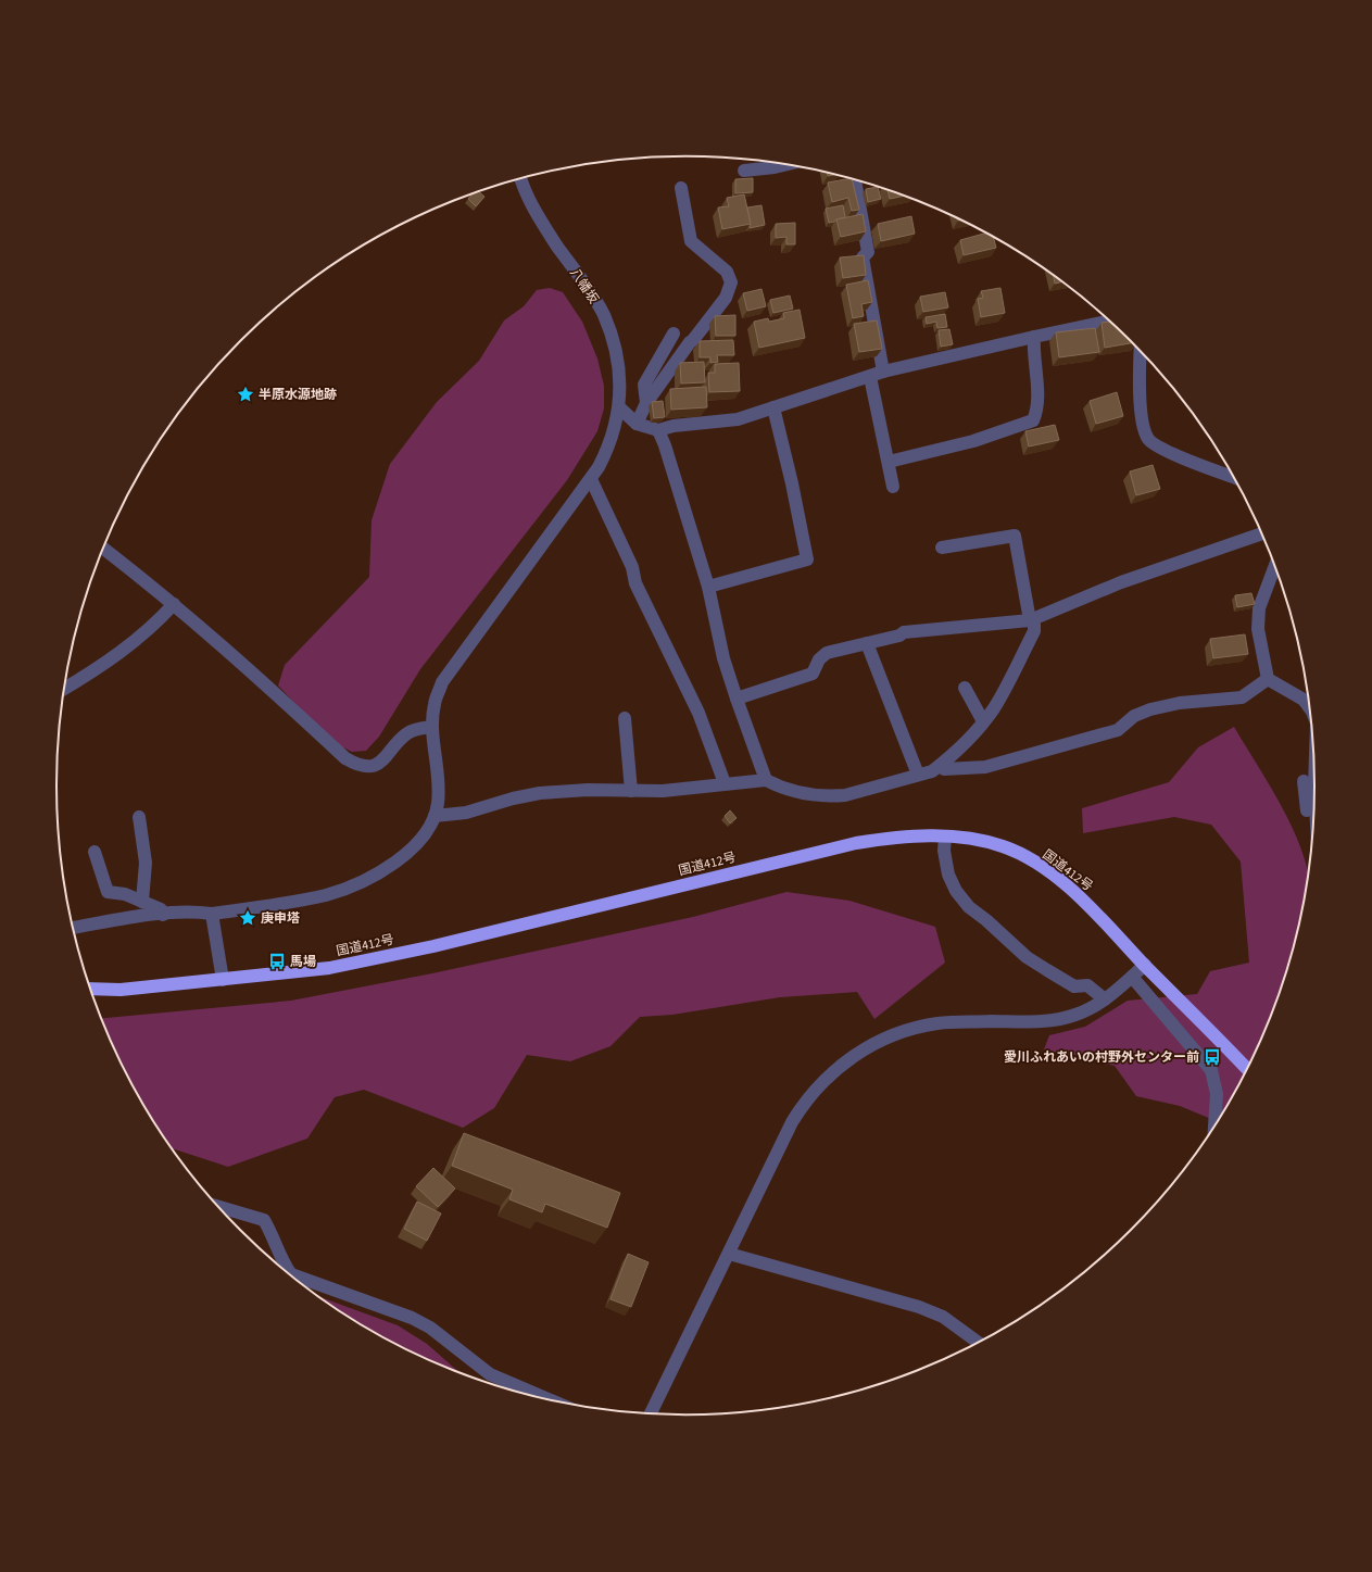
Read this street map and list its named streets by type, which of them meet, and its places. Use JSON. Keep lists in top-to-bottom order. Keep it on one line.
{"streets":{"highway":["国道412号"],"street":["八幡坂"]},"places":{"place":["半原水源地跡","庚申塔"],"bus stop":["馬場","愛川ふれあいの村野外センター前"]}}
